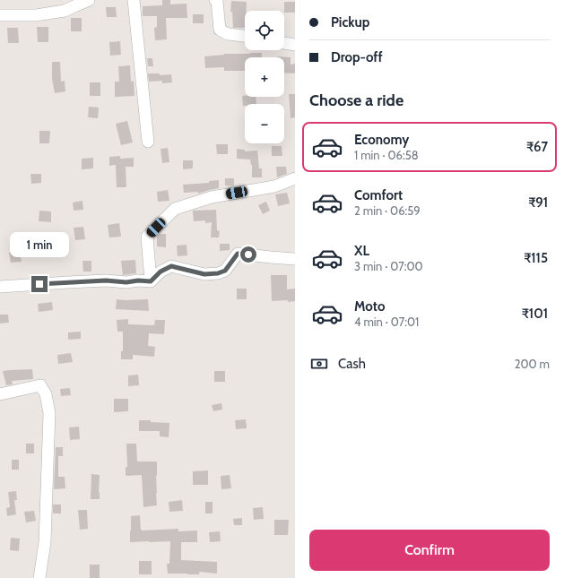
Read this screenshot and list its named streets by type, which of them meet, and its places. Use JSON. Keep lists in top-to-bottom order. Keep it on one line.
{"page":{"banner":["Pickup","Drop-off"],"map_buttons":["+","−"],"heading":"Choose a ride","list":[{"name":"Economy","note":"1 min · 06:58","value":"₹67"},{"name":"Comfort","note":"2 min · 06:59","value":"₹91"},{"name":"XL","note":"3 min · 07:00","value":"₹115"},{"name":"Moto","note":"4 min · 07:01","value":"₹101"}],"bubble":"1 min","pay":["Cash","200 m"],"buttons":"Confirm"}}
